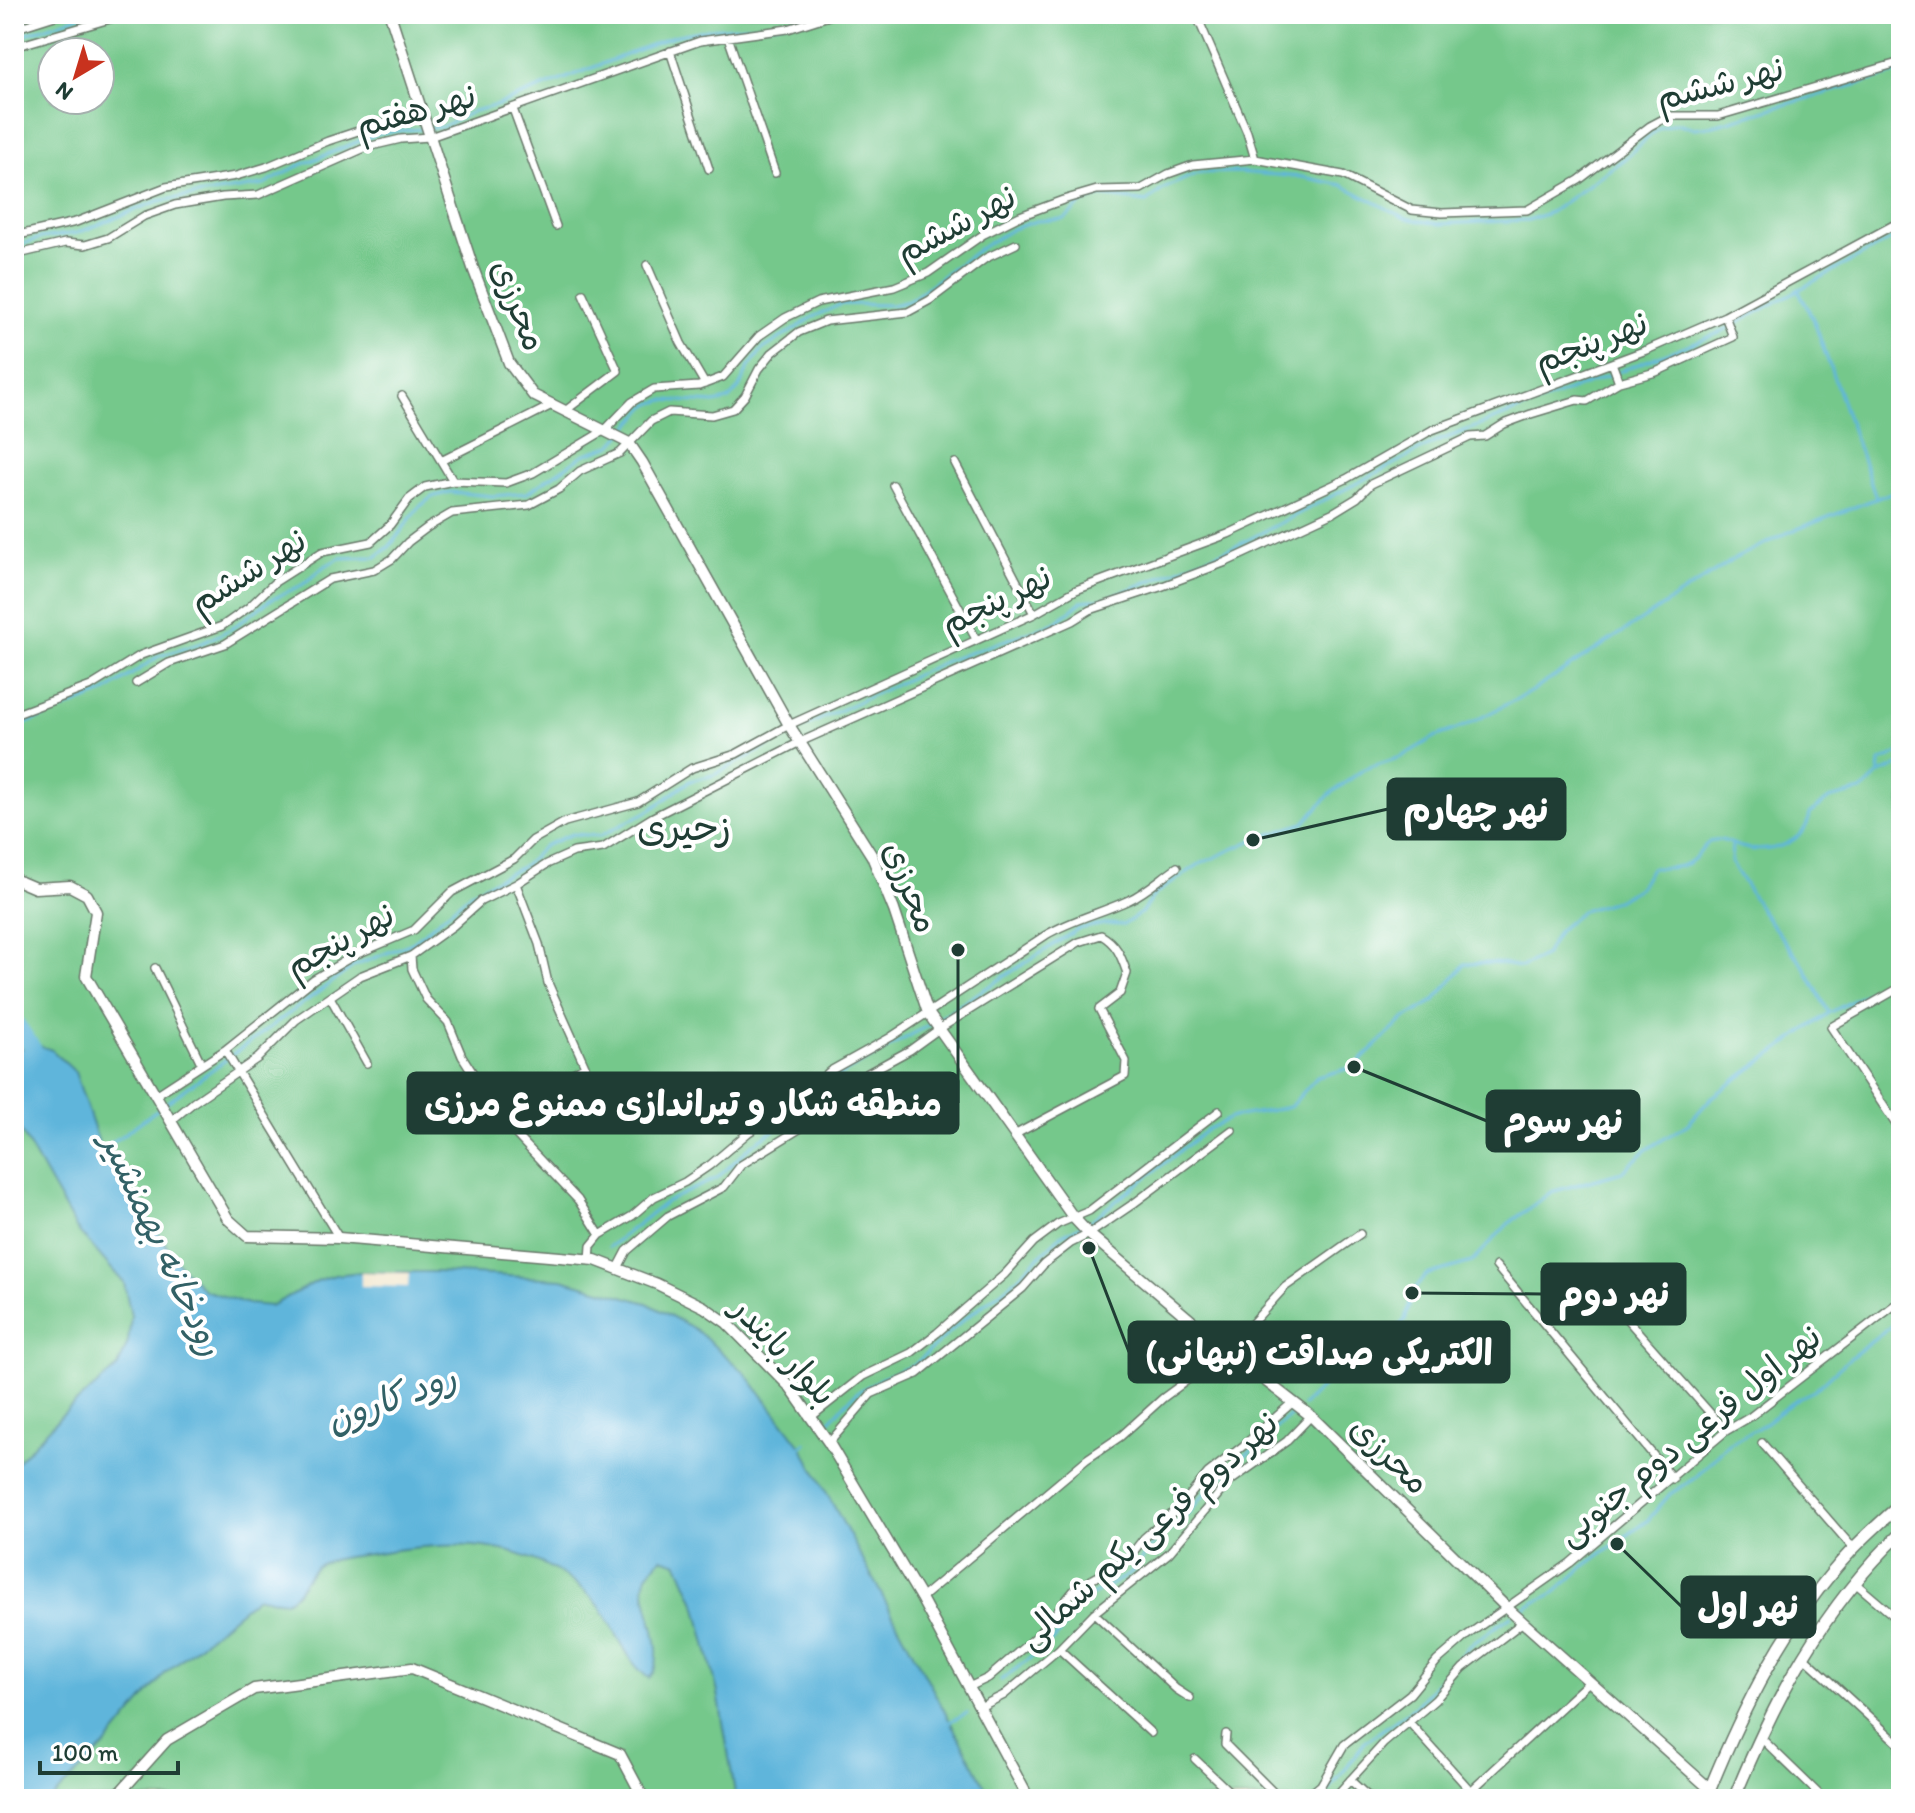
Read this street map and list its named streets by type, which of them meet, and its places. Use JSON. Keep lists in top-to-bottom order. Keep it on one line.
{"streets":{"street":["نهر ششم","نهر هفتم","محرزی","نهر پنجم","بلوار بایندر","نهر اول فرعی دوم جنوبی","نهر دوم فرعی یکم شمالی"]},"crossings":[["نهر ششم","محرزی"],["نهر هفتم","محرزی"],["محرزی","نهر پنجم"],["محرزی","نهر اول فرعی دوم جنوبی"],["محرزی","نهر دوم فرعی یکم شمالی"],["نهر پنجم","بلوار بایندر"],["بلوار بایندر","نهر دوم فرعی یکم شمالی"]],"districts":["زحیری"],"water":["رودخانه بهمنشیر","رود کارون"],"places":["نهر چهارم","منطقه شکار و تیراندازی ممنوع مرزی","نهر سوم","الکتریکی صداقت (نبهانی)","نهر دوم","نهر اول"],"scale_bar":"100 m","north":"bottom left"}
